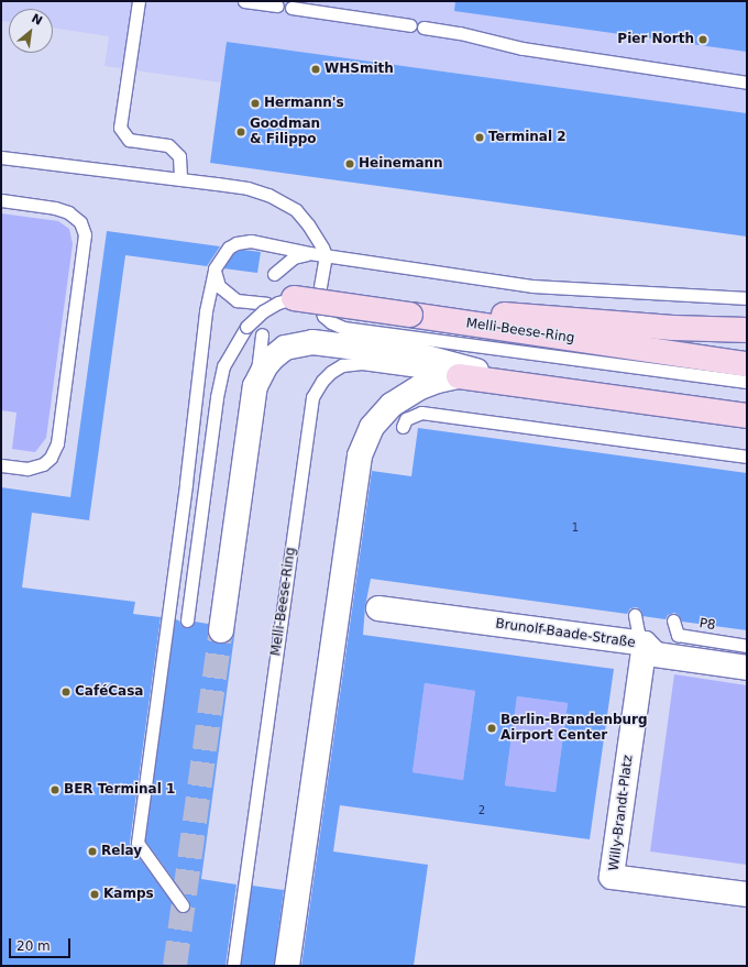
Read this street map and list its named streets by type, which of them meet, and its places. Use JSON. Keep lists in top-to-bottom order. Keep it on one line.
{"streets":{"street":["Melli-Beese-Ring","Brunolf-Baade-Straße","Willy-Brandt-Platz"],"lane":["P8"]},"crossings":[["Brunolf-Baade-Straße","Willy-Brandt-Platz"]],"places":["Pier North","WHSmith","Hermann's","Goodman & Filippo","Terminal 2","Heinemann","CaféCasa","Berlin-Brandenburg Airport Center","BER Terminal 1","Relay","Kamps"],"house_numbers":["1","2"],"scale_bar":"20 m","north":"top right"}
